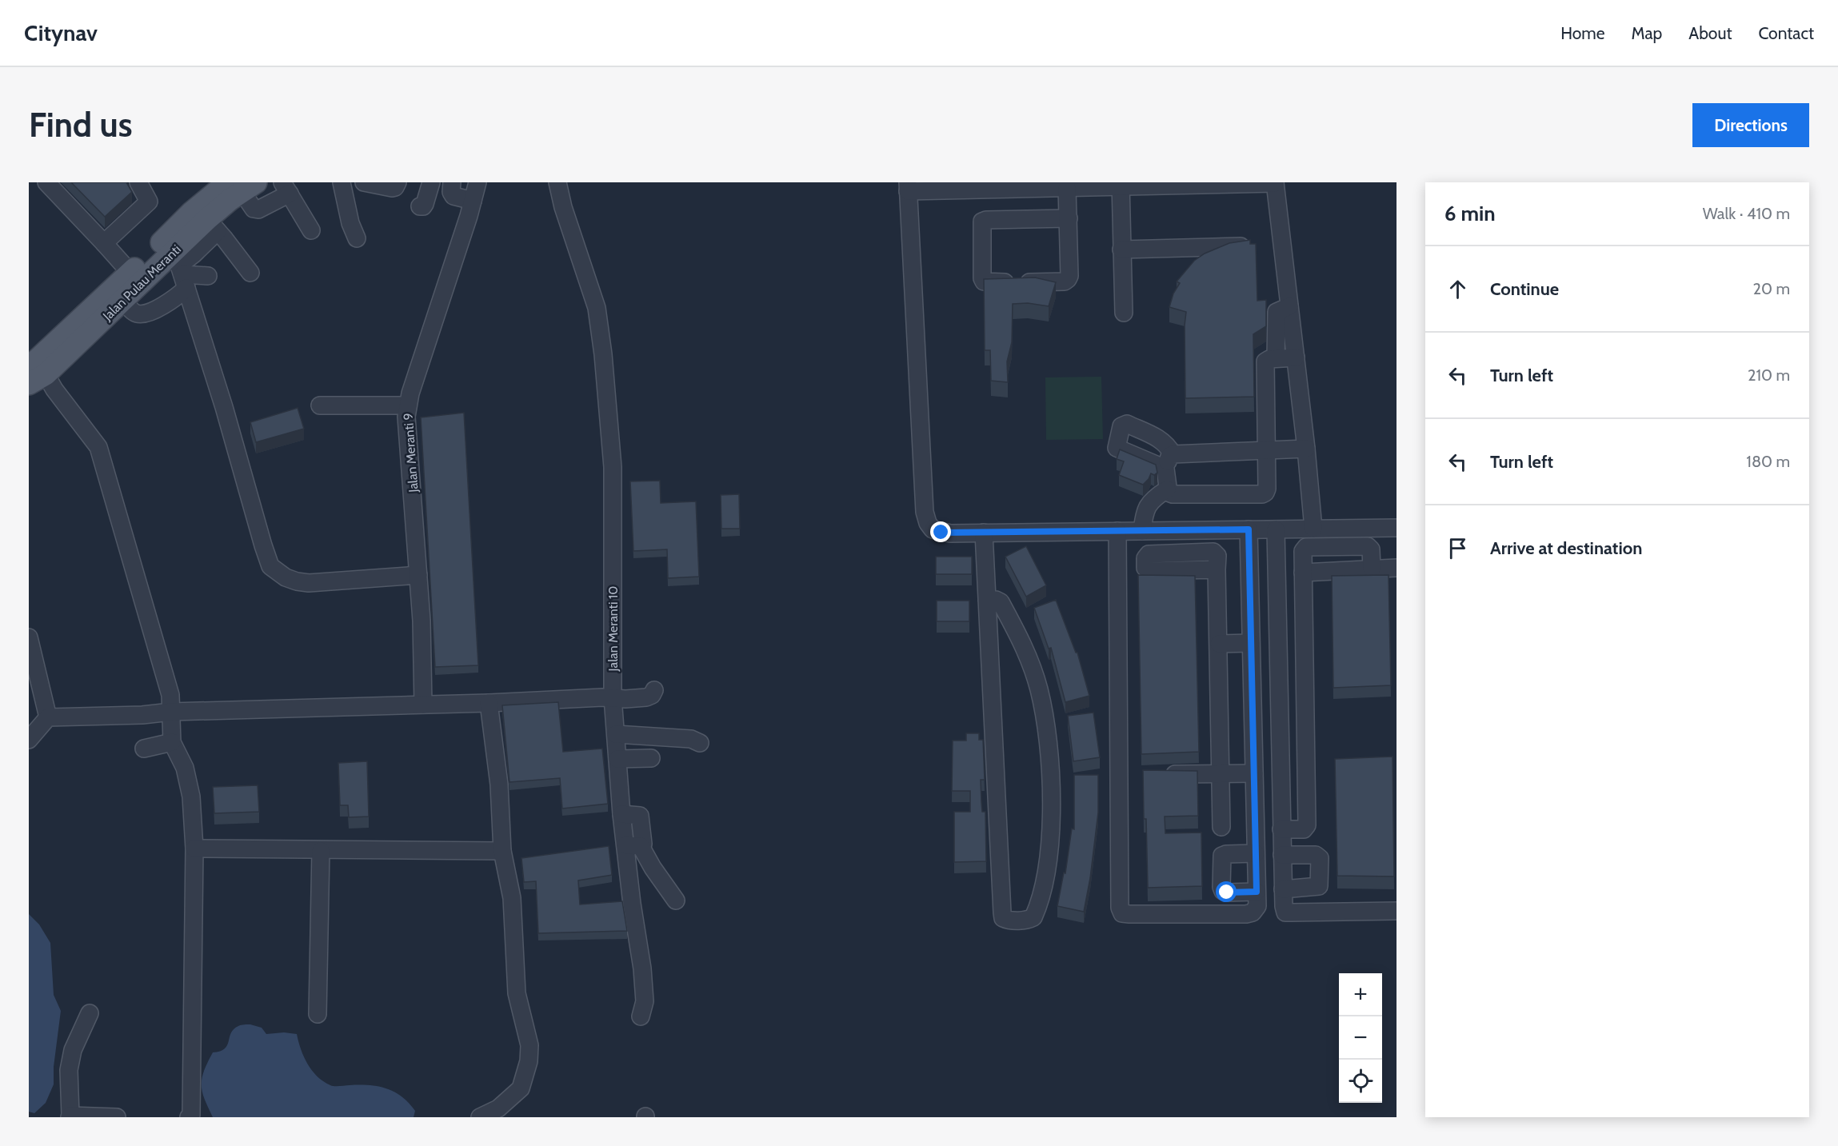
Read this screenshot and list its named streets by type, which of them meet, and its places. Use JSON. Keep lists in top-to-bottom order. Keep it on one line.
{"streets":{"main road":["Jalan Pulau Meranti"],"street":["Jalan Meranti 9","Jalan Meranti 10"]},"page":{"header":"Citynav","nav":["Home","Map","About","Contact"],"buttons":"Directions","title":"Find us","heading":["6 min","Walk · 410 m"],"list":[["Continue","20 m"],["Turn left","210 m"],["Turn left","180 m"],"Arrive at destination"],"map_buttons":["+","−"]}}
